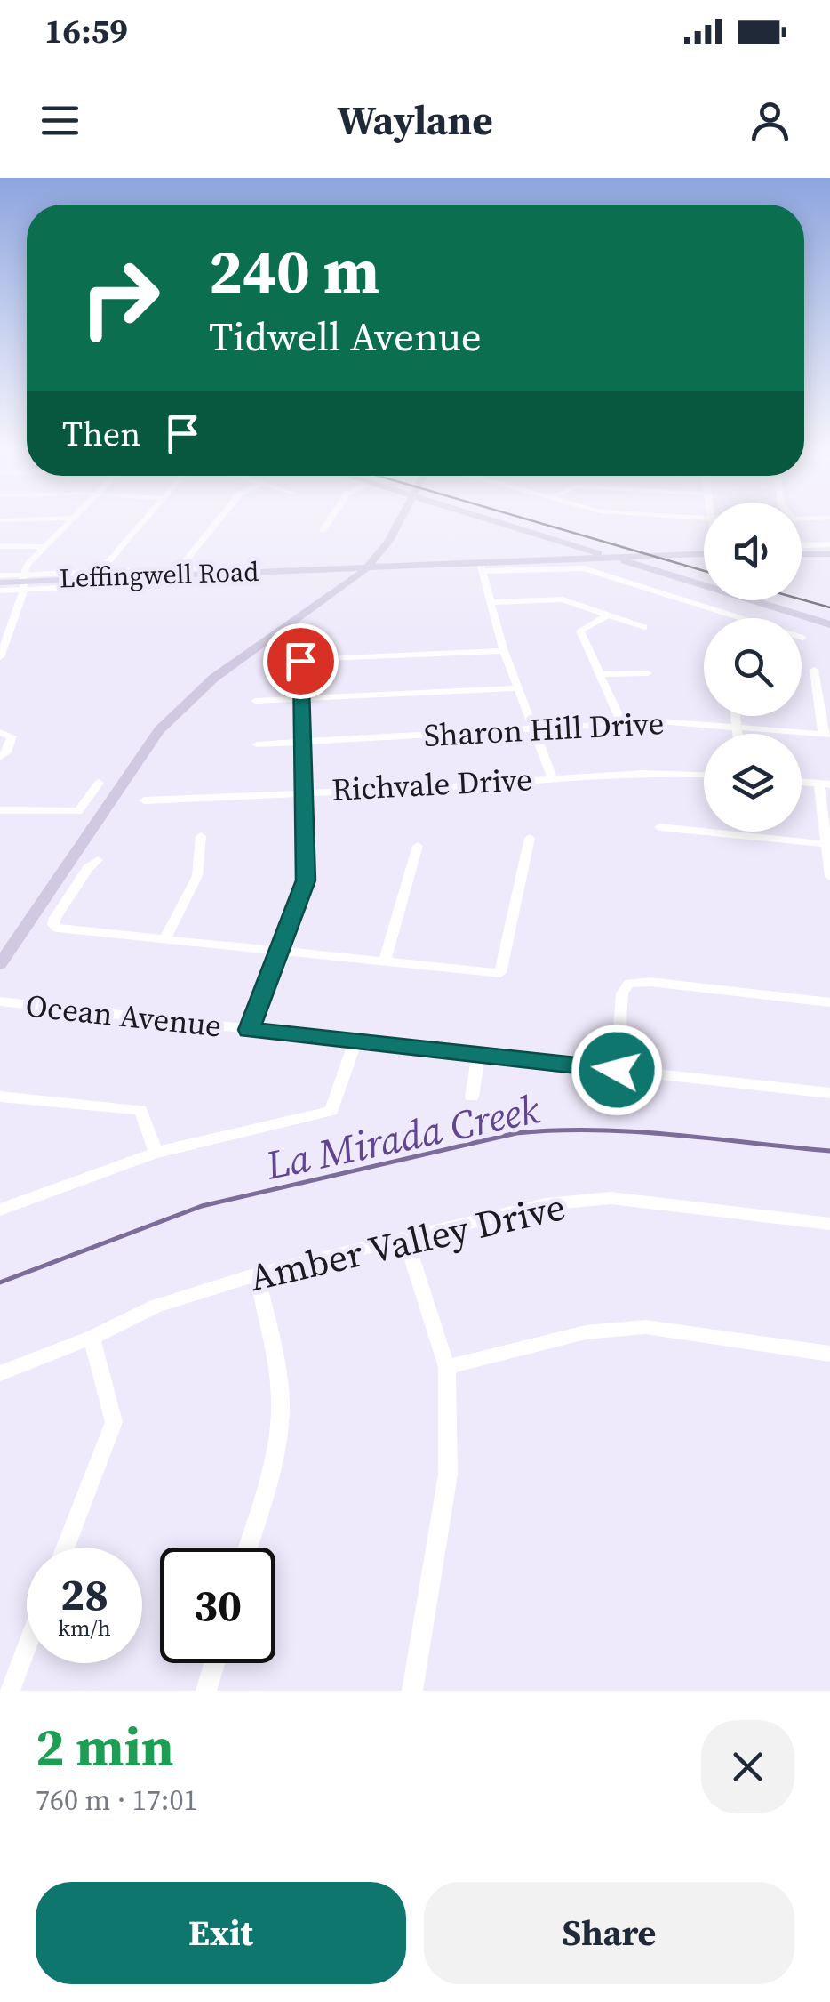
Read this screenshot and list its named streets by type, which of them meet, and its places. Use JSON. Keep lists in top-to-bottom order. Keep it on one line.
{"streets":{"main road":["Leffingwell Road"],"street":["Sharon Hill Drive","Richvale Drive","Ocean Avenue","Amber Valley Drive"]},"water":["La Mirada Creek"],"page":{"status":"16:59","header":"Waylane","turn":["240 m","Tidwell Avenue"],"then":"Then","speed":"28 km/h","limit":"30","heading":["2 min","760 m · 17:01"],"buttons":["Exit","Share"]}}
